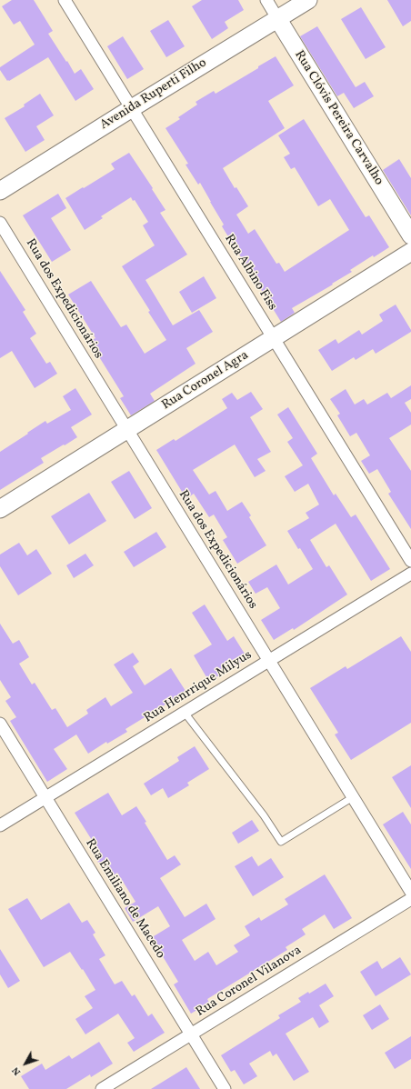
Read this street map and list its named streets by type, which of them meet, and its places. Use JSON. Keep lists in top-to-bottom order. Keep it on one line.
{"streets":{"street":["Avenida Ruperti Filho","Rua Clóvis Pereira Carvalho","Rua Albino Fiss","Rua dos Expedicionários","Rua Coronel Agra","Rua Henrrique Milyus","Rua Emiliano de Macedo","Rua Coronel Vilanova"]},"crossings":[["Avenida Ruperti Filho","Rua Clóvis Pereira Carvalho"],["Avenida Ruperti Filho","Rua Albino Fiss"],["Rua Albino Fiss","Rua Coronel Agra"],["Rua dos Expedicionários","Rua Coronel Agra"],["Rua dos Expedicionários","Rua Henrrique Milyus"],["Rua Henrrique Milyus","Rua Emiliano de Macedo"],["Rua Emiliano de Macedo","Rua Coronel Vilanova"]],"north":"bottom left"}
